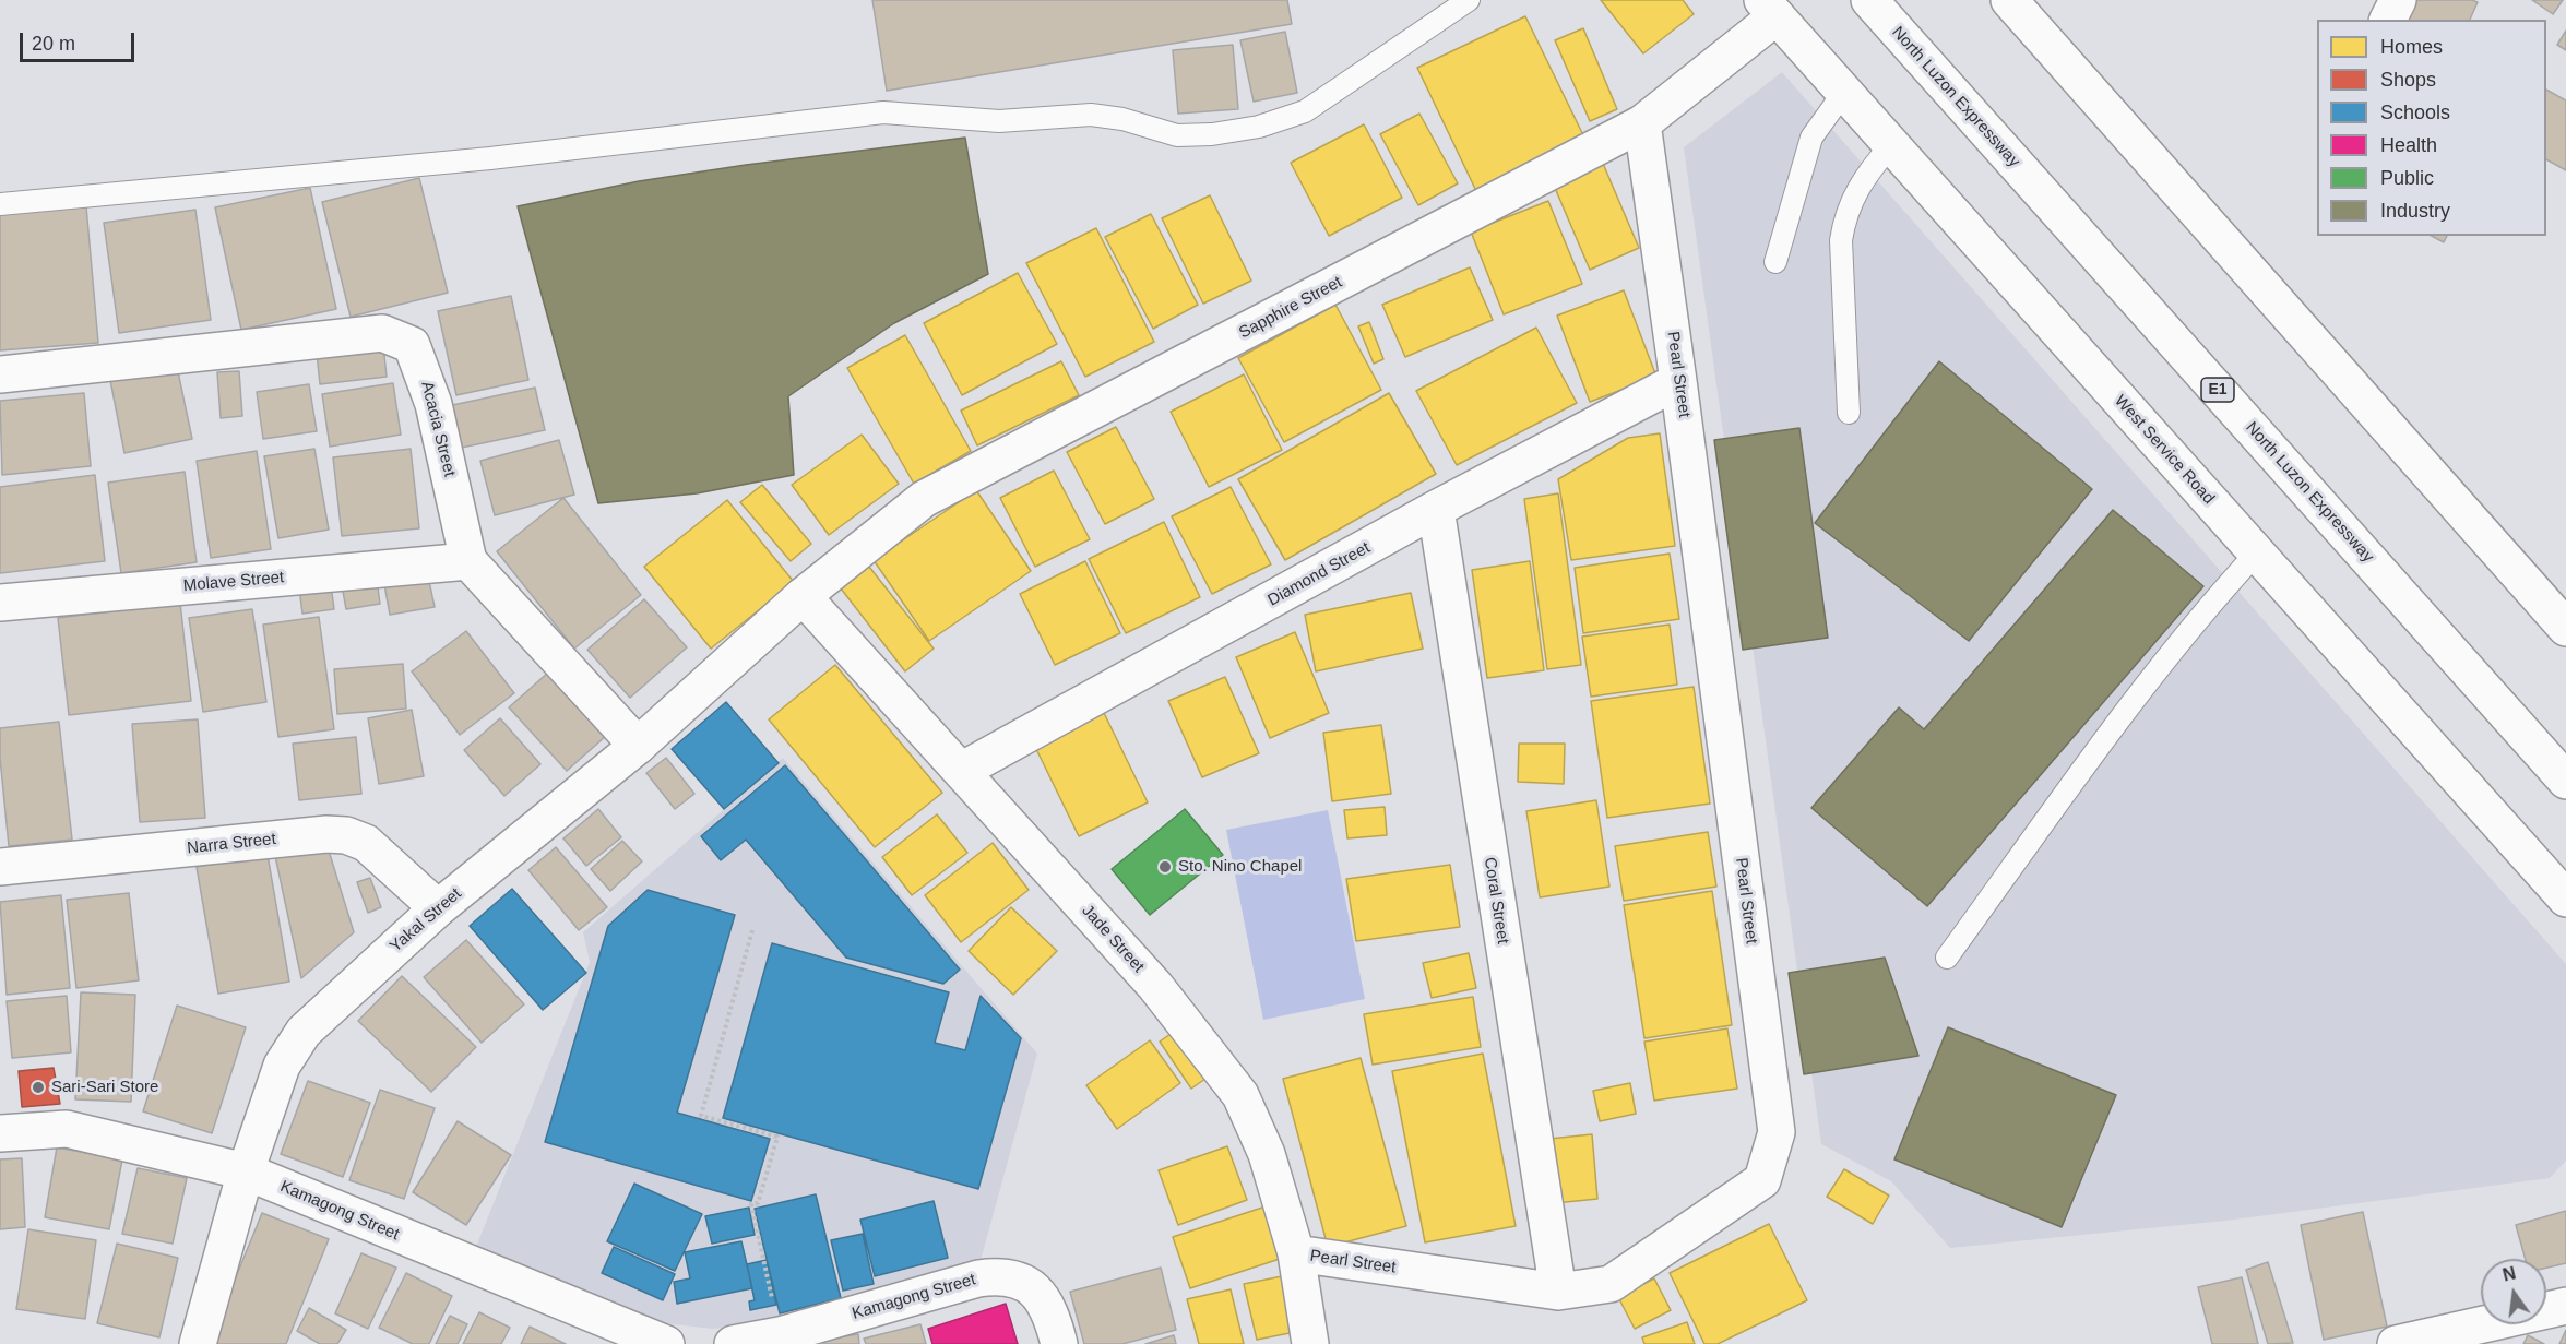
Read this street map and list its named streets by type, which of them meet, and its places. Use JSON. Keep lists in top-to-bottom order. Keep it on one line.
{"streets":{"main road":["North Luzon Expressway","Sapphire Street","Pearl Street","E1","Acacia Street","West Service Road","Diamond Street","Molave Street","Narra Street","Coral Street","Yakal Street","Jade Street","Kamagong Street"]},"crossings":[["Sapphire Street","Pearl Street"],["Sapphire Street","West Service Road"],["Sapphire Street","Yakal Street"],["Sapphire Street","Jade Street"],["Pearl Street","Diamond Street"],["Pearl Street","Coral Street"],["Pearl Street","Jade Street"],["Acacia Street","Molave Street"],["Acacia Street","Yakal Street"],["Diamond Street","Coral Street"],["Diamond Street","Jade Street"],["Narra Street","Yakal Street"],["Yakal Street","Jade Street"],["Yakal Street","Kamagong Street"]],"places":["Sto. Nino Chapel","Sari-Sari Store"],"legend":["Homes","Shops","Schools","Health","Public","Industry"],"scale_bar":"20 m","north":"top"}
